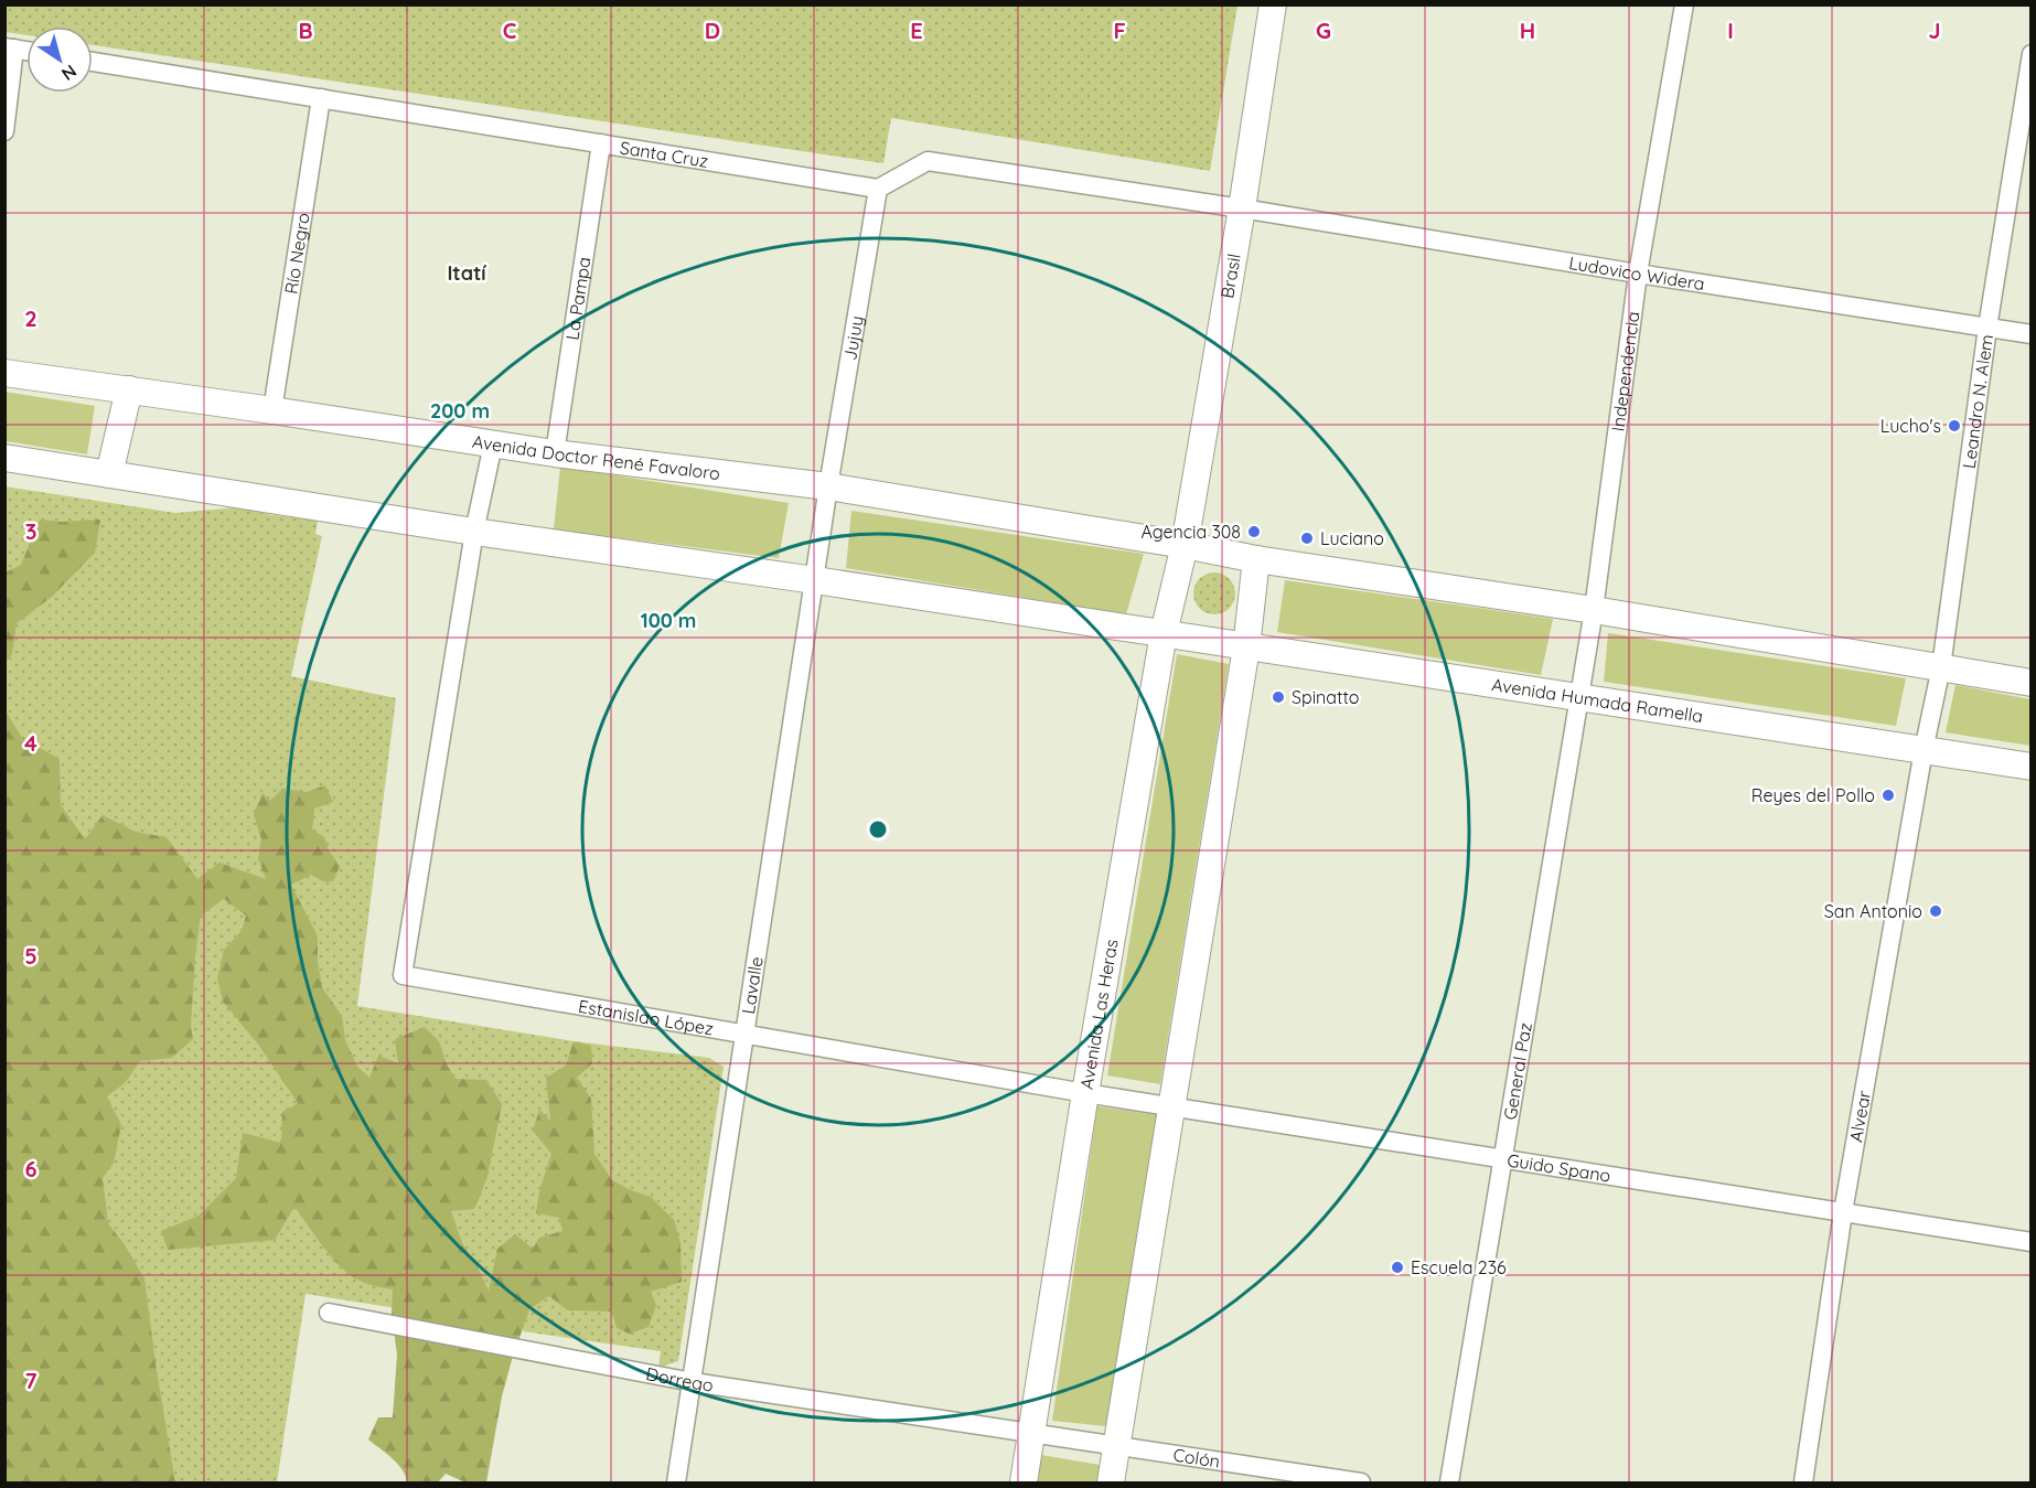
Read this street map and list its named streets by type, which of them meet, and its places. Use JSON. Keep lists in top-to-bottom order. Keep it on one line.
{"streets":{"main road":["Brasil","Avenida Doctor René Favaloro","Avenida Humada Ramella","Avenida Las Heras"],"street":["Santa Cruz","Río Negro","Ludovico Widera","La Pampa","Jujuy","Independencia","Leandro N. Alem","Lavalle","Estanislao López","General Paz","Alvear","Guido Spano","Dorrego","Colón"]},"crossings":[["Santa Cruz","Río Negro"],["Santa Cruz","La Pampa"],["Santa Cruz","Jujuy"],["Río Negro","Avenida Doctor René Favaloro"],["Ludovico Widera","Brasil"],["Ludovico Widera","Independencia"],["Ludovico Widera","Leandro N. Alem"],["Brasil","Avenida Doctor René Favaloro"],["Brasil","Avenida Las Heras"],["La Pampa","Avenida Doctor René Favaloro"],["Jujuy","Avenida Doctor René Favaloro"],["Jujuy","Lavalle"],["Independencia","Avenida Humada Ramella"],["Independencia","General Paz"],["Leandro N. Alem","Avenida Humada Ramella"],["Leandro N. Alem","Alvear"],["Avenida Doctor René Favaloro","Lavalle"],["Avenida Doctor René Favaloro","Avenida Las Heras"],["Avenida Humada Ramella","Avenida Las Heras"],["Avenida Humada Ramella","General Paz"],["Avenida Humada Ramella","Alvear"],["Lavalle","Estanislao López"],["Lavalle","Dorrego"],["Avenida Las Heras","Estanislao López"],["Avenida Las Heras","Guido Spano"],["Avenida Las Heras","Dorrego"],["Avenida Las Heras","Colón"],["Estanislao López","Guido Spano"],["General Paz","Guido Spano"],["Alvear","Guido Spano"],["Dorrego","Colón"]],"districts":["Itatí"],"places":["Lucho's","Agencia 308","Luciano","Spinatto","Reyes del Pollo","San Antonio","Escuela 236"],"north":"bottom right","grid":{"columns":["B","C","D","E","F","G","H","I","J"],"rows":["2","3","4","5","6","7"]},"rings":["200 m","100 m"]}
